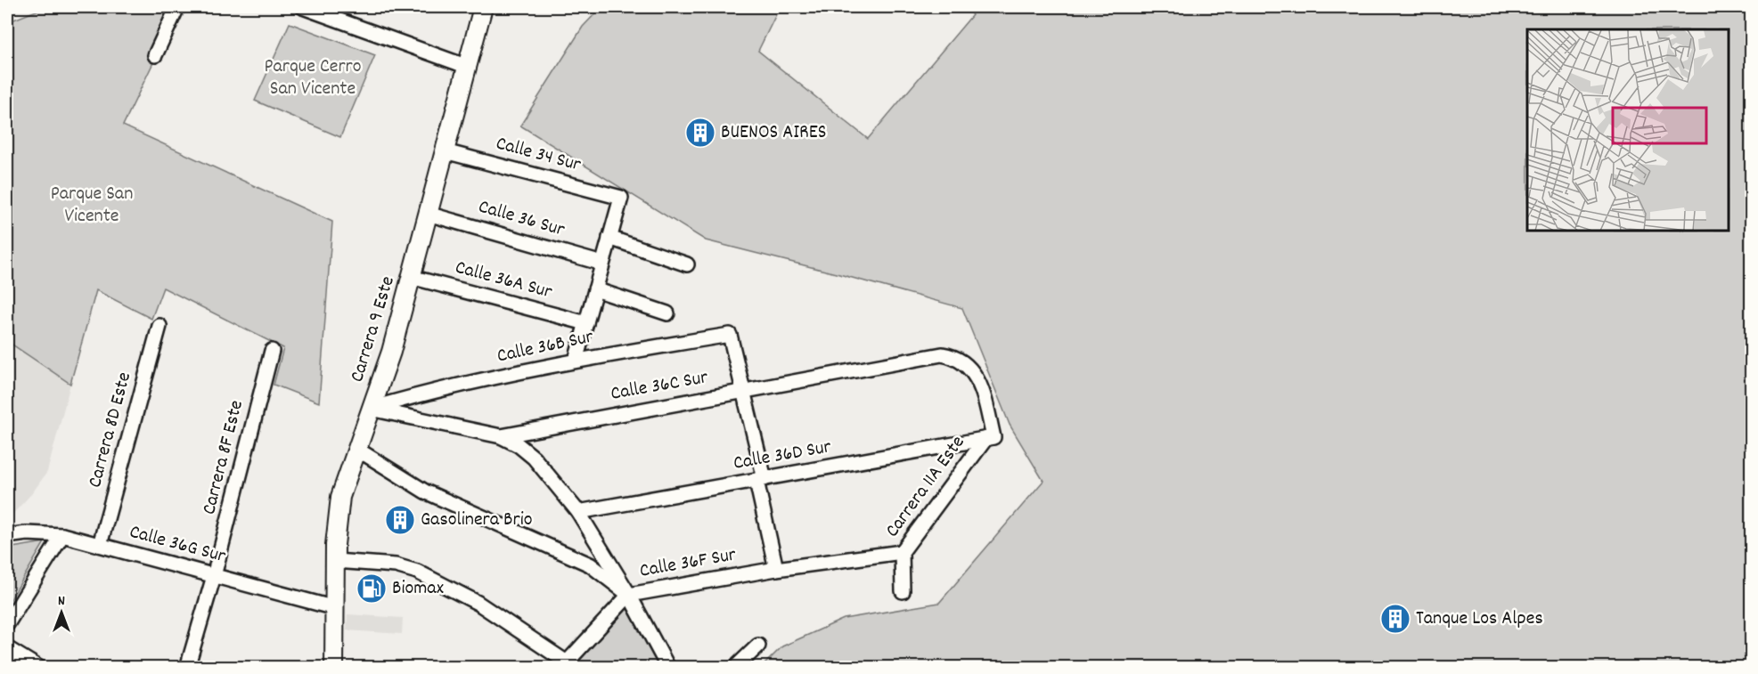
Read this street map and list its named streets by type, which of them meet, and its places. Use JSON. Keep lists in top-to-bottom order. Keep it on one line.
{"streets":{"main road":["Carrera 9 Este"],"street":["Calle 34 Sur","Calle 36 Sur","Calle 36A Sur","Calle 36B Sur","Calle 36C Sur","Carrera 8D Este","Calle 36D Sur","Carrera 8F Este","Carrera 11A Este","Calle 36G Sur","Calle 36F Sur"]},"crossings":[["Calle 34 Sur","Carrera 9 Este"],["Calle 36 Sur","Carrera 9 Este"],["Calle 36A Sur","Carrera 9 Este"],["Carrera 9 Este","Calle 36B Sur"],["Carrera 9 Este","Calle 36C Sur"],["Carrera 9 Este","Calle 36G Sur"],["Carrera 9 Este","Calle 36F Sur"],["Calle 36B Sur","Calle 36C Sur"],["Calle 36C Sur","Calle 36D Sur"],["Calle 36C Sur","Carrera 11A Este"],["Carrera 8D Este","Calle 36G Sur"],["Calle 36D Sur","Carrera 11A Este"],["Carrera 8F Este","Calle 36G Sur"],["Carrera 11A Este","Calle 36F Sur"]],"parks":["Parque Cerro San Vicente","Parque San Vicente"],"places":{"building":["BUENOS AIRES","Gasolinera Brio","Tanque Los Alpes"],"fuel station":["Biomax"]},"north":"top"}
